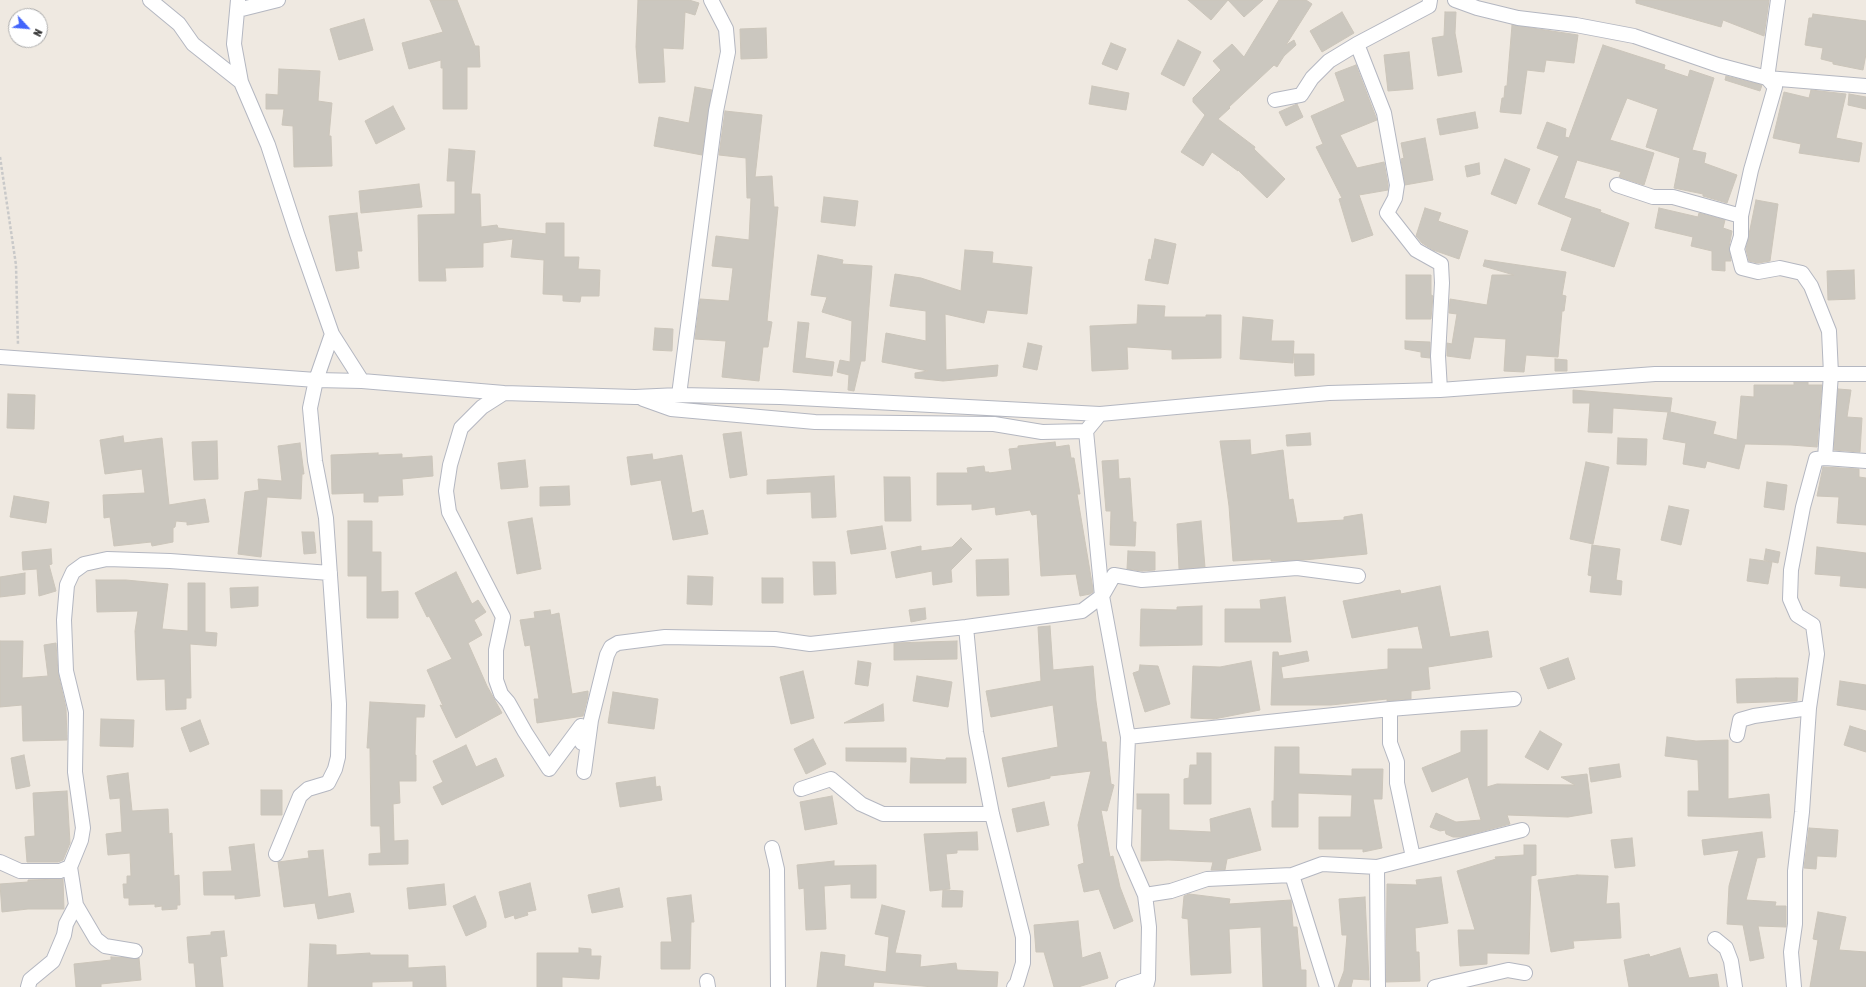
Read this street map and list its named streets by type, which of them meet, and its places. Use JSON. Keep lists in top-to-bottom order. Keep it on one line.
{"north":"bottom right"}
